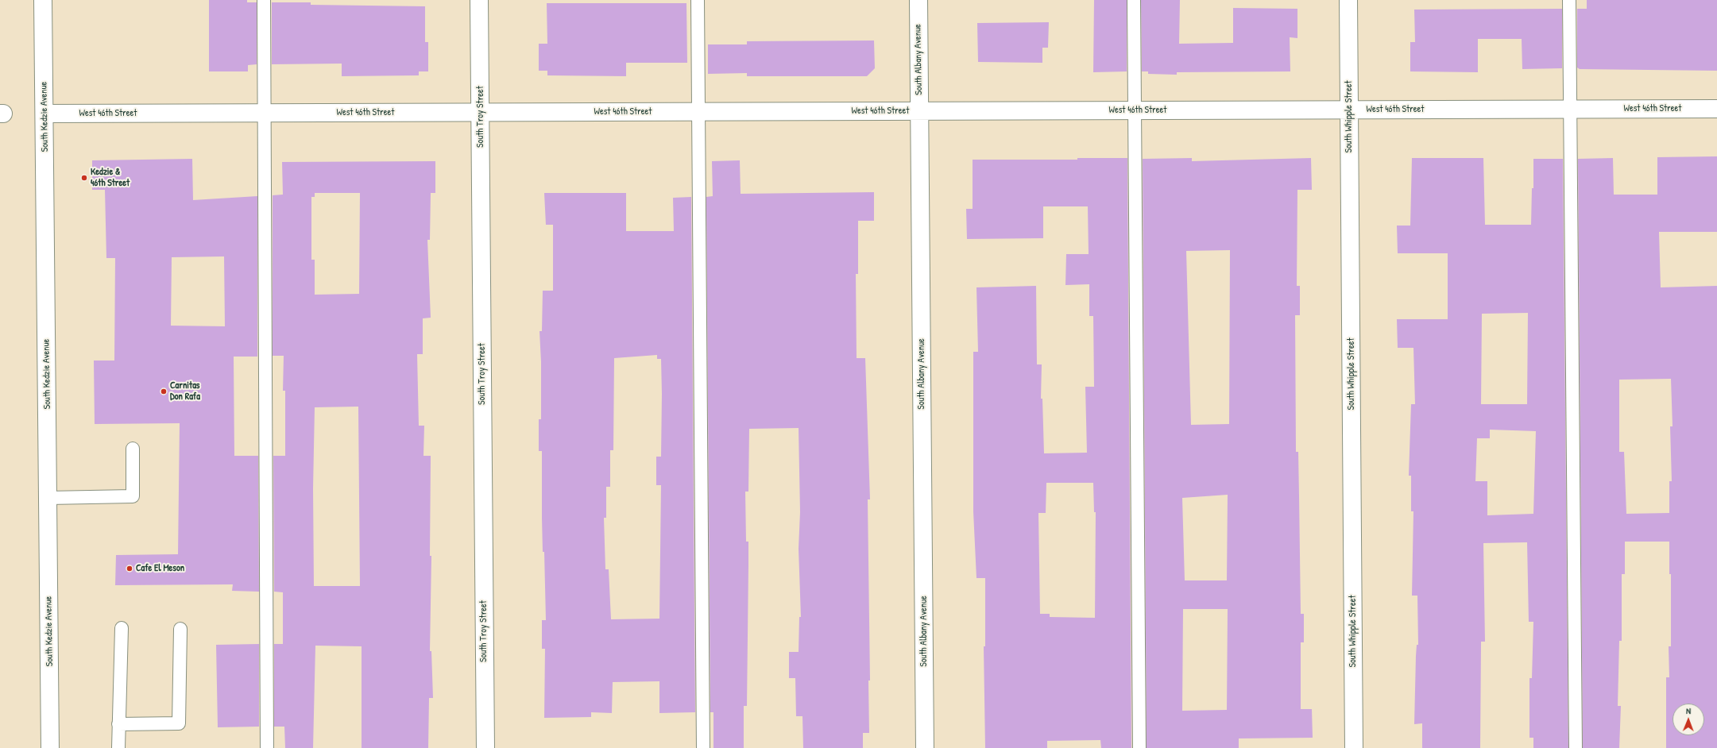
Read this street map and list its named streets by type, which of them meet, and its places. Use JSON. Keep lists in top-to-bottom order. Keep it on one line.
{"streets":{"street":["South Albany Avenue","West 46th Street","South Kedzie Avenue","South Troy Street","South Whipple Street"]},"crossings":[["South Albany Avenue","West 46th Street"],["West 46th Street","South Kedzie Avenue"],["West 46th Street","South Troy Street"],["West 46th Street","South Whipple Street"]],"places":["Kedzie & 46th Street","Carnitas Don Rafa","Cafe El Meson"],"north":"top"}
